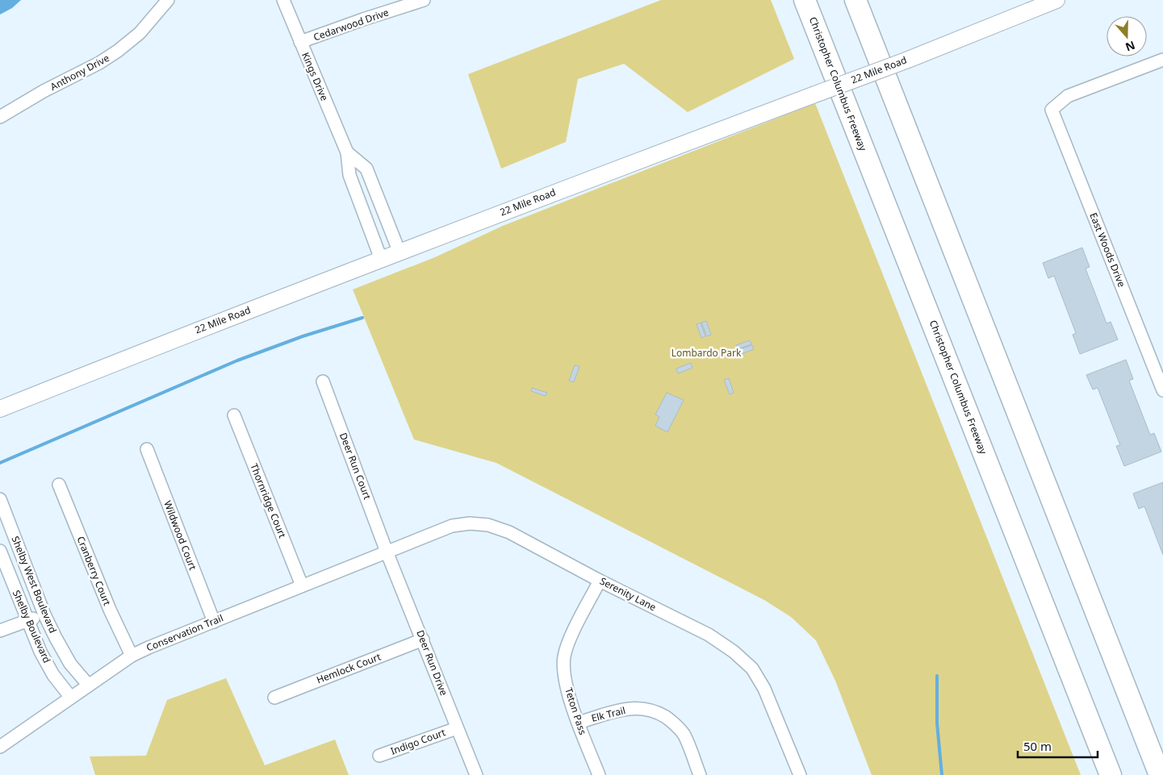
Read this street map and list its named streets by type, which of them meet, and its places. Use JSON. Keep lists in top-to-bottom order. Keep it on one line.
{"streets":{"highway":["Christopher Columbus Freeway"],"street":["Cedarwood Drive","22 Mile Road","Anthony Drive","Kings Drive","East Woods Drive","Deer Run Court","Thornridge Court","Wildwood Court","Cranberry Court","Shelby West Boulevard","Serenity Lane","Shelby Boulevard","Conservation Trail","Deer Run Drive","Hemlock Court","Teton Pass","Elk Trail","Indigo Court"]},"crossings":[["Cedarwood Drive","Kings Drive"],["22 Mile Road","Kings Drive"],["Deer Run Court","Serenity Lane"],["Deer Run Court","Conservation Trail"],["Deer Run Court","Deer Run Drive"],["Thornridge Court","Conservation Trail"],["Wildwood Court","Conservation Trail"],["Cranberry Court","Conservation Trail"],["Shelby West Boulevard","Conservation Trail"],["Serenity Lane","Conservation Trail"],["Serenity Lane","Deer Run Drive"],["Serenity Lane","Teton Pass"],["Shelby Boulevard","Conservation Trail"],["Conservation Trail","Deer Run Drive"],["Deer Run Drive","Hemlock Court"],["Deer Run Drive","Indigo Court"],["Teton Pass","Elk Trail"]],"parks":["Lombardo Park"],"scale_bar":"50 m","north":"bottom"}
